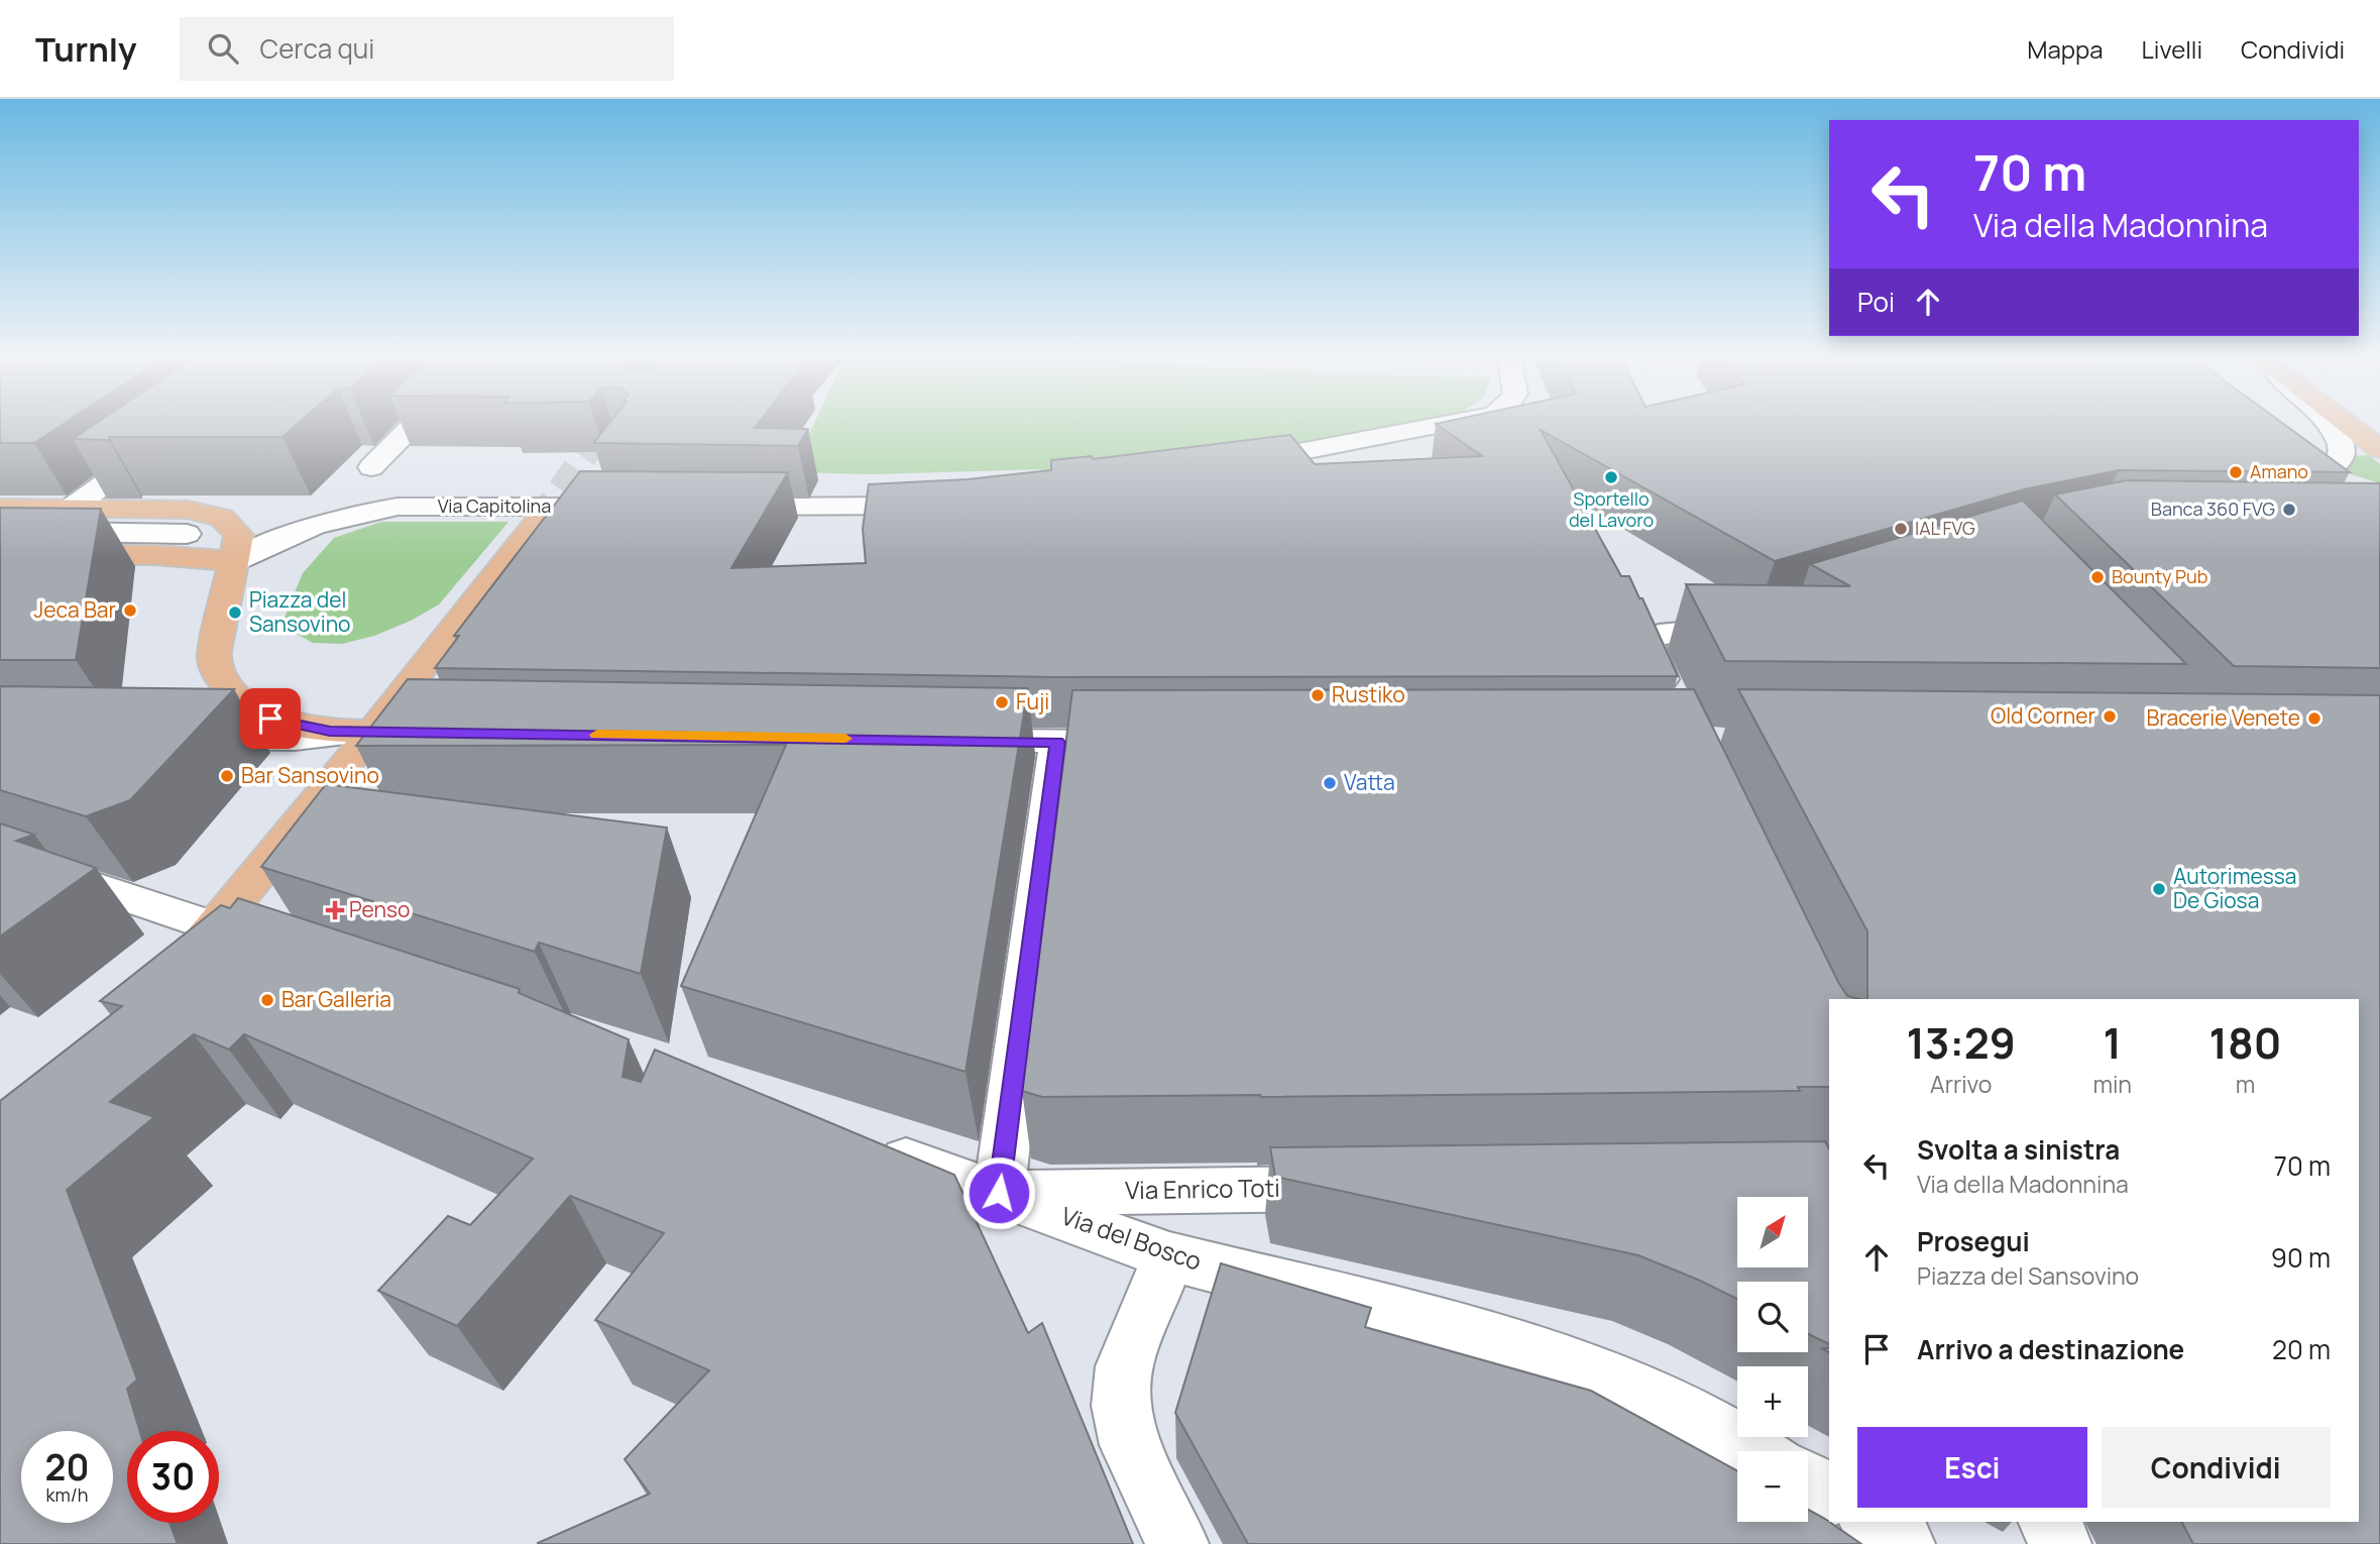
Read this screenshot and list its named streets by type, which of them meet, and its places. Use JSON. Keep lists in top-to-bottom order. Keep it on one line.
{"streets":{"street":["Via Capitolina","Via Enrico Toti","Via del Bosco"]},"crossings":[["Via Enrico Toti","Via del Bosco"]],"places":{"other":["Amano","Sportello del Lavoro","Banca 360 FVG","IAL FVG","Bounty Pub","Jeca Bar","Piazza del Sansovino","Rustiko","Fuji","Old Corner","Bracerie Venete","Bar Sansovino","Vatta","Autorimessa De Giosa","Bar Galleria"],"health":["Penso"]},"north":"top right","page":{"header":"Turnly","search":"Cerca qui","nav":["Mappa","Livelli","Condividi"],"turn":["70 m","Via della Madonnina"],"then":"Poi","eta":["13:29","Arrivo","1","min","180","m"],"list":[{"name":"Svolta a sinistra","note":"Via della Madonnina","value":"70 m"},{"name":"Prosegui","note":"Piazza del Sansovino","value":"90 m"},{"name":"Arrivo a destinazione","value":"20 m"}],"map_buttons":["+","−"],"buttons":["Esci","Condividi"],"speed":"20 km/h","limit":"30"}}
